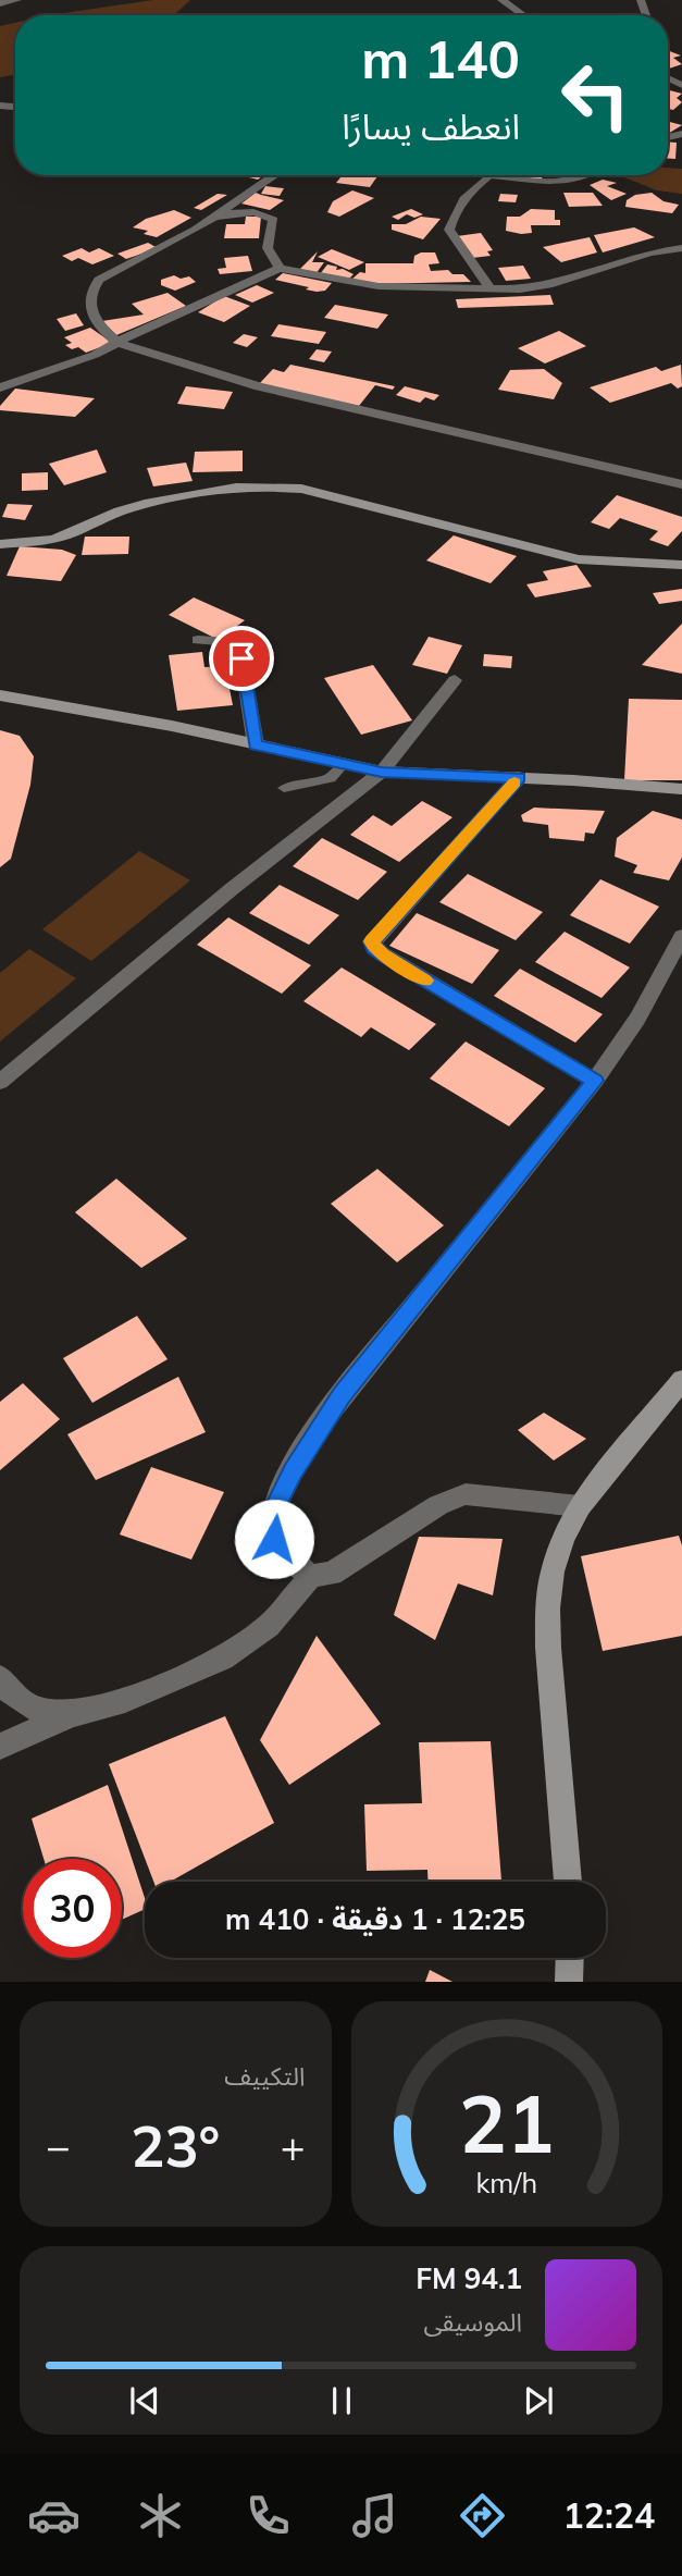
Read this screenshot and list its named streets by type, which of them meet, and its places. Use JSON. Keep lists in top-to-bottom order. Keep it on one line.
{"page":{"turn":["140 m","انعطف يسارًا"],"limit":"30","trip":"12:25 · 1 دقيقة · 410 m","tile":"التكييف","heat":["−","23°","+"],"song":["94.1 FM","الموسيقى"],"tabs":"12:24","gauge":["21","km/h"]}}
